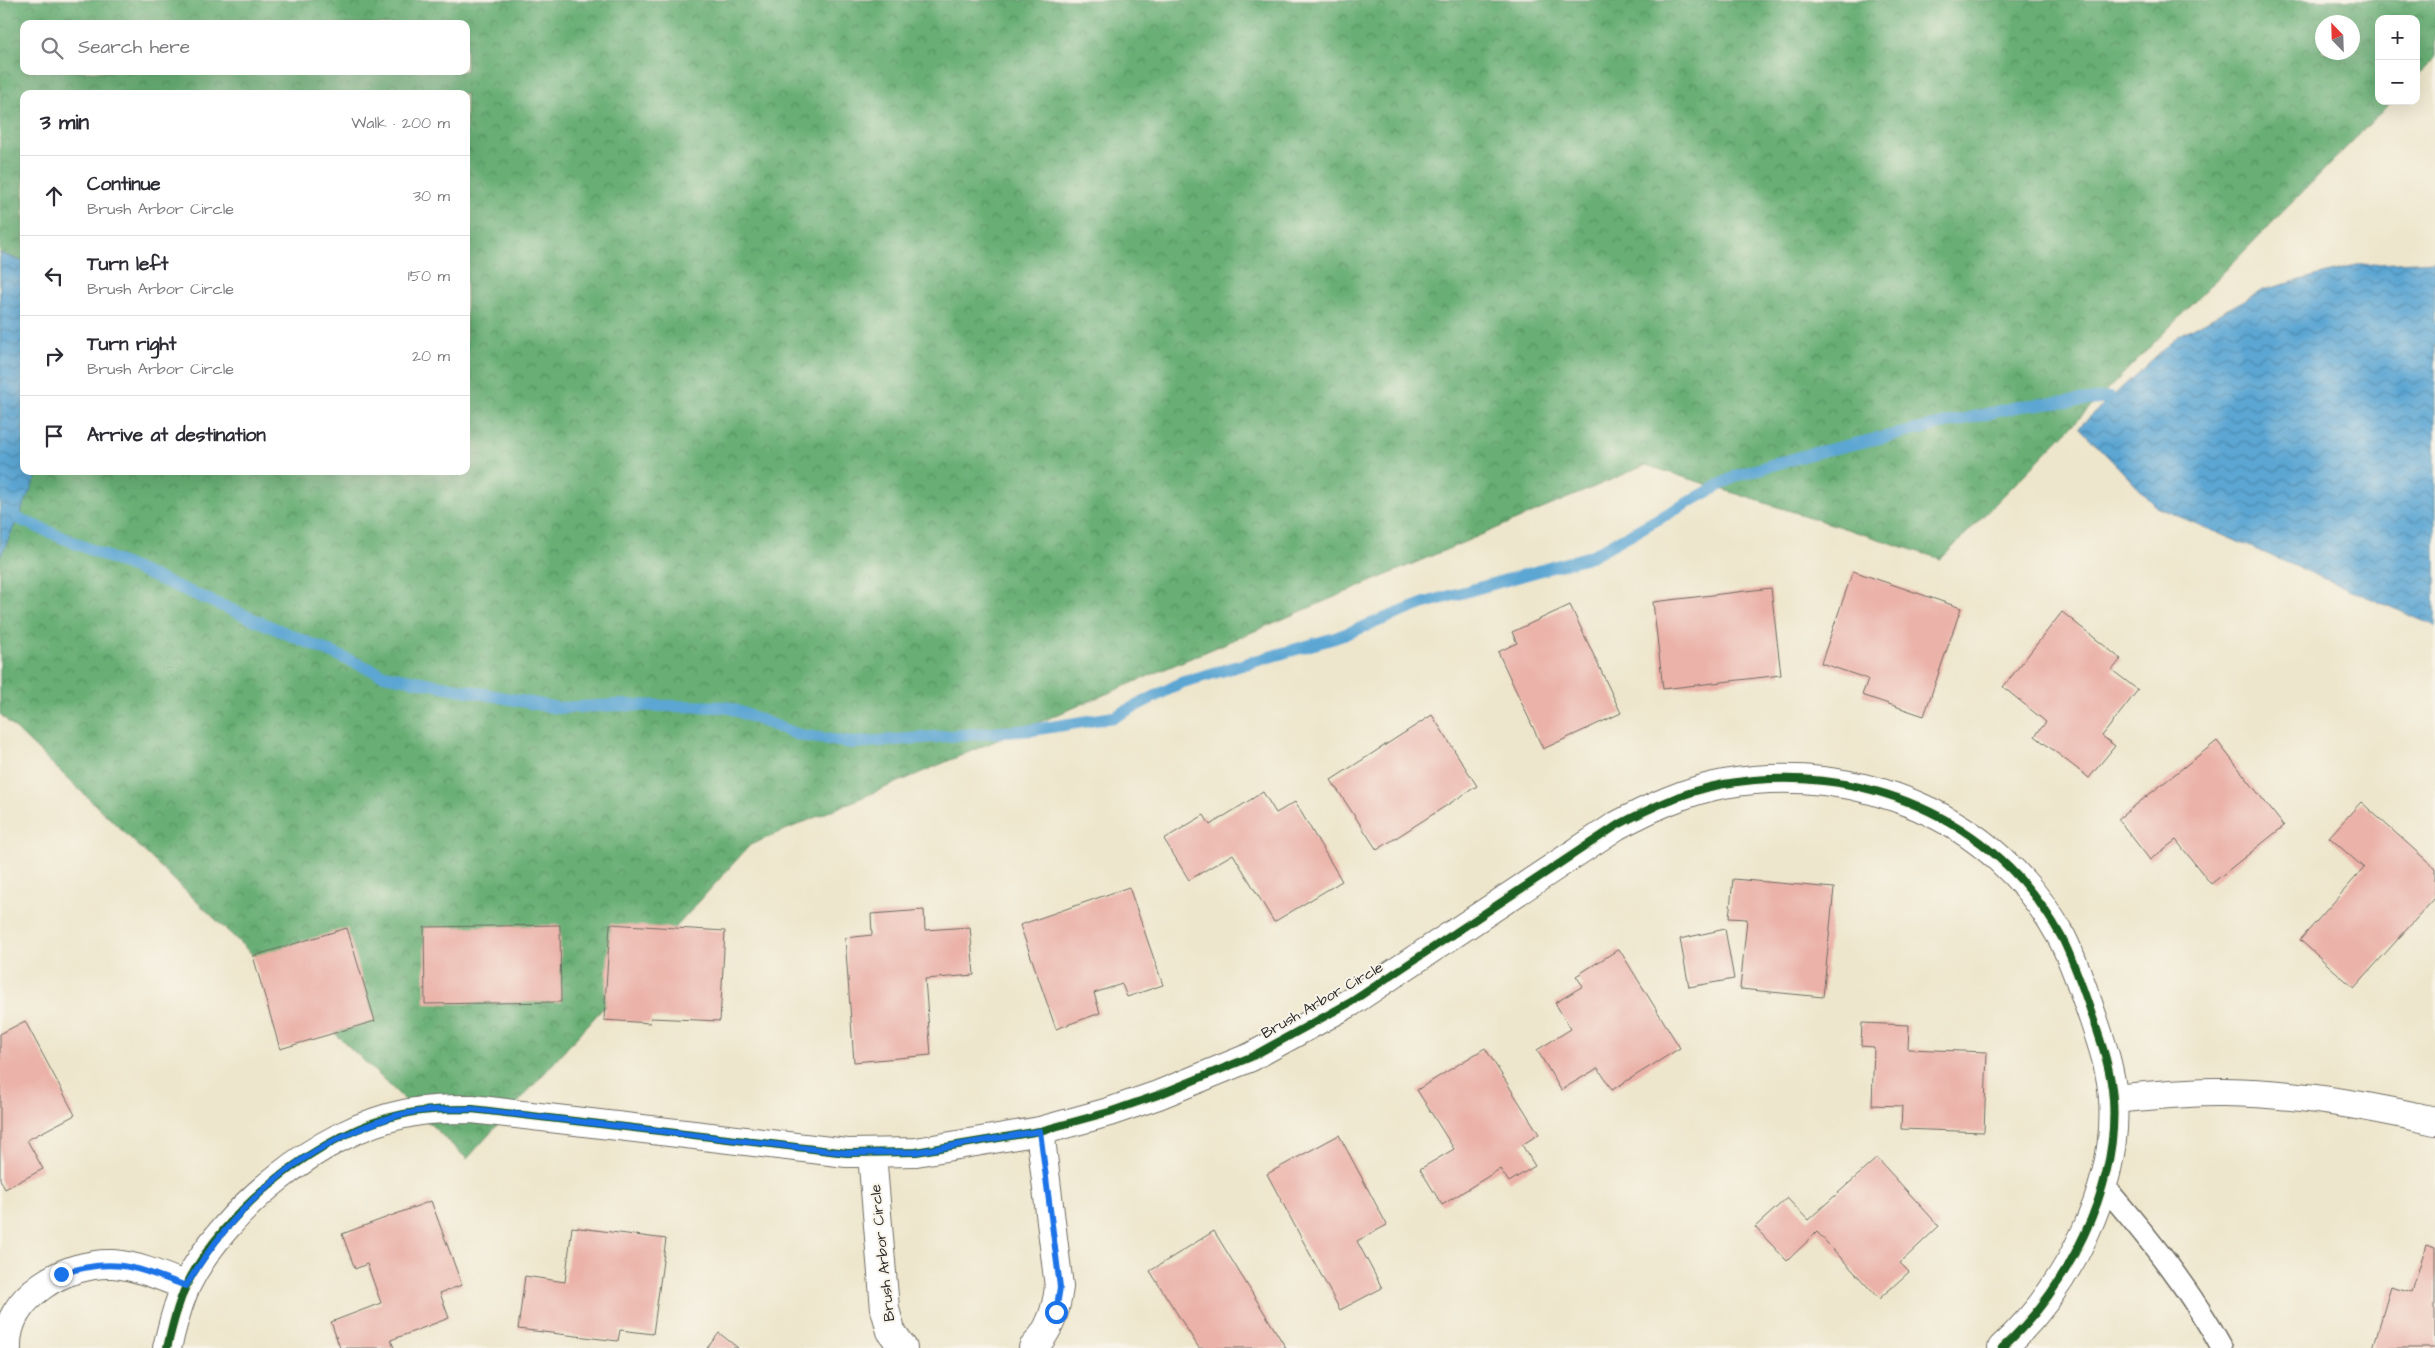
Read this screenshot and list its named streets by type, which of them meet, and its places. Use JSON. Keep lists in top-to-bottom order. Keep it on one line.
{"streets":{"street":["Brush Arbor Circle"]},"north":"top left","page":{"map_buttons":["+","−"],"search":"Search here","heading":["3 min","Walk · 200 m"],"list":[["Continue","Brush Arbor Circle","30 m"],["Turn left","Brush Arbor Circle","150 m"],["Turn right","Brush Arbor Circle","20 m"],"Arrive at destination"]}}
